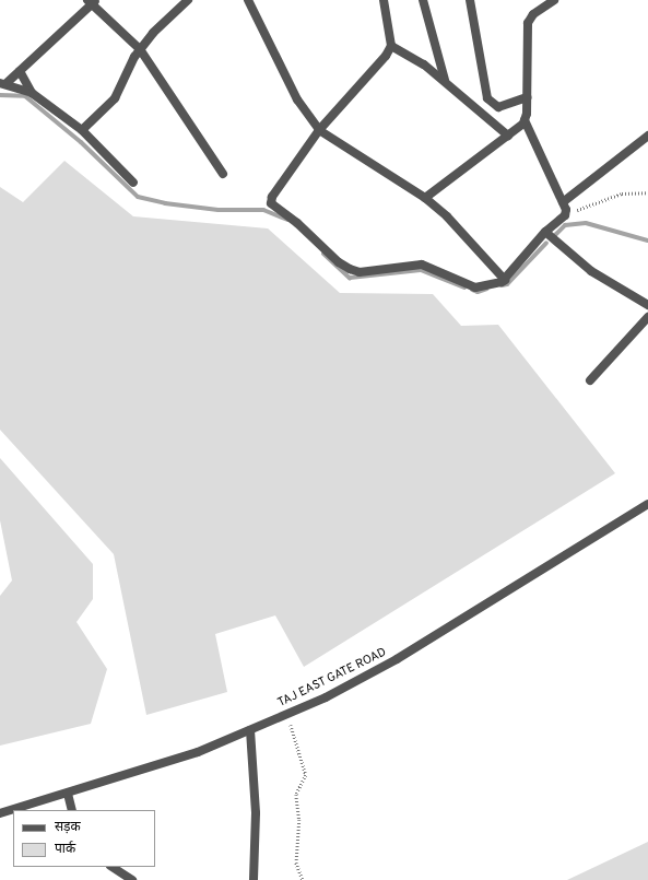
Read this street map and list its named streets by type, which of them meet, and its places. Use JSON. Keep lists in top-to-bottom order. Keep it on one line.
{"streets":{"street":["TAJ EAST GATE ROAD"]},"legend":["सड़क","पार्क"]}
